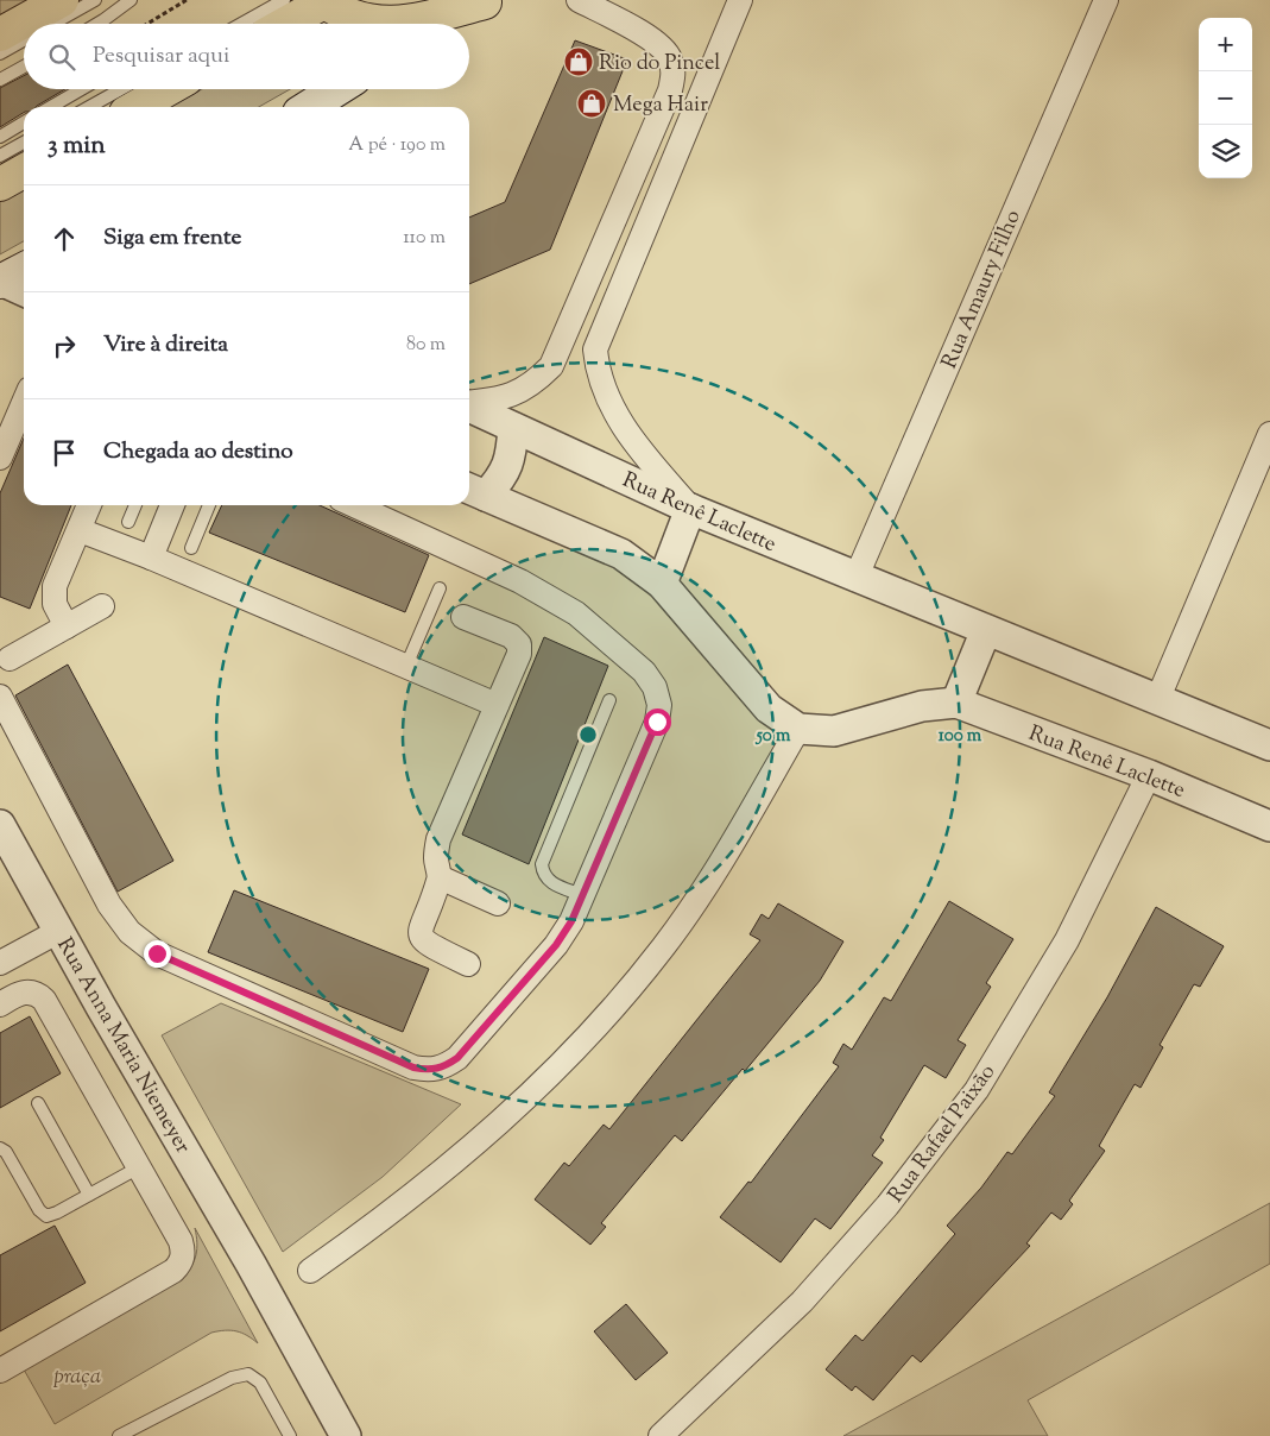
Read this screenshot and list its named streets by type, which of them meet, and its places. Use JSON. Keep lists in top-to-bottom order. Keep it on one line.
{"streets":{"street":["Rua Amaury Filho","Rua Renê Laclette","Rua Anna Maria Niemeyer","Rua Rafael Paixão"]},"crossings":[["Rua Amaury Filho","Rua Renê Laclette"],["Rua Renê Laclette","Rua Rafael Paixão"]],"parks":["praça"],"places":{"shop":["Rio do Pincel","Mega Hair"]},"page":{"map_buttons":["+","−"],"search":"Pesquisar aqui","heading":["3 min","A pé · 190 m"],"list":[["Siga em frente","110 m"],["Vire à direita","80 m"],"Chegada ao destino"]},"rings":["50 m","100 m"]}
